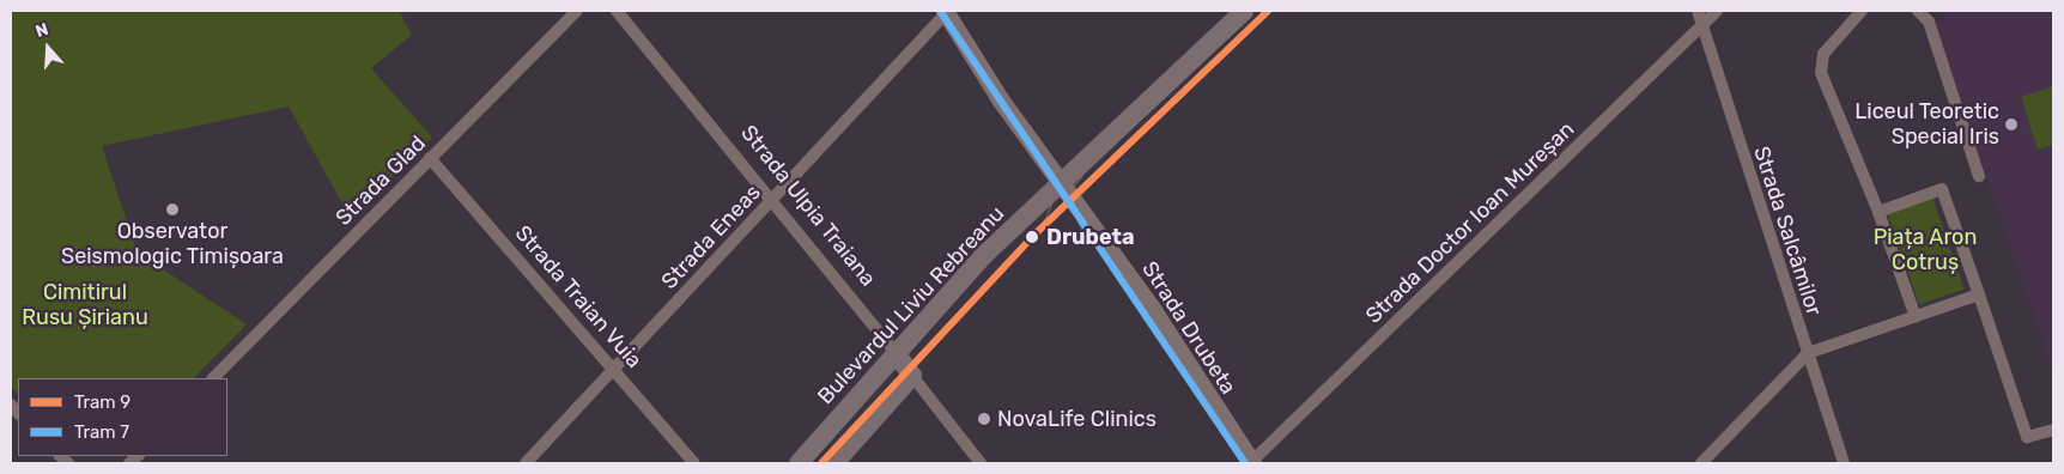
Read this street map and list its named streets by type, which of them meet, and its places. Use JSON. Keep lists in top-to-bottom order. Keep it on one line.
{"streets":{"main road":["Strada Ulpia Traiana","Bulevardul Liviu Rebreanu"],"street":["Strada Glad","Strada Doctor Ioan Mureșan","Strada Salcâmilor","Strada Eneas","Strada Traian Vuia","Strada Drubeta"]},"crossings":[["Strada Glad","Strada Traian Vuia"],["Strada Ulpia Traiana","Strada Eneas"],["Strada Ulpia Traiana","Bulevardul Liviu Rebreanu"],["Strada Doctor Ioan Mureșan","Strada Salcâmilor"],["Strada Doctor Ioan Mureșan","Strada Drubeta"],["Strada Eneas","Strada Traian Vuia"],["Strada Eneas","Strada Drubeta"],["Bulevardul Liviu Rebreanu","Strada Drubeta"]],"parks":["Piața Aron Cotruș","Cimitirul Rusu Șirianu"],"places":["Liceul Teoretic Special Iris","Observator Seismologic Timișoara","Drubeta","NovaLife Clinics"],"lines":["tram line 9","tram line 7"],"legend":["Tram 9","Tram 7"],"north":"top"}
